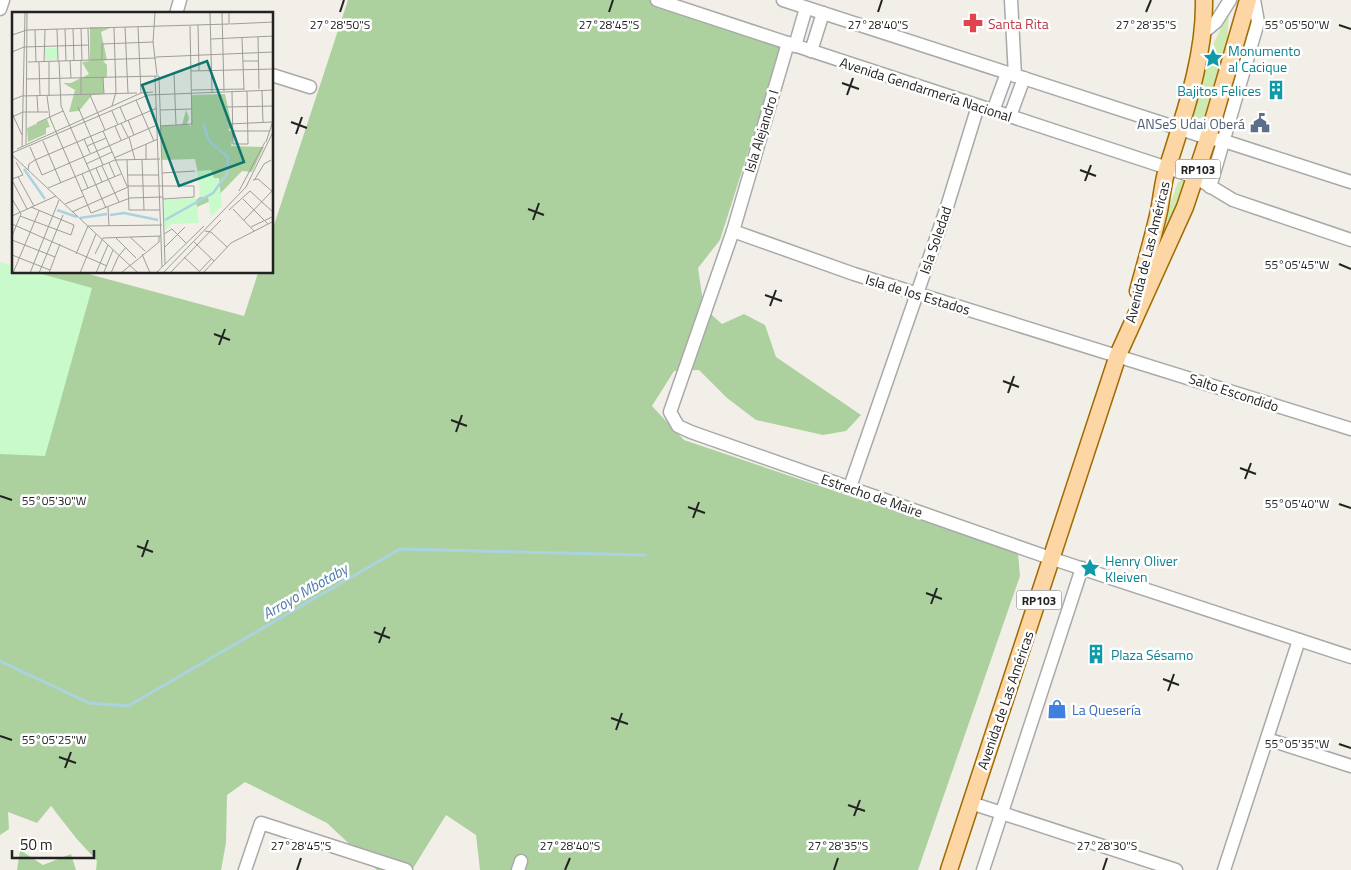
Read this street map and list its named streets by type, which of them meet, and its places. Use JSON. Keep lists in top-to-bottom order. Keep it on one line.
{"streets":{"main road":["RP103","Avenida de Las Américas"],"street":["Avenida Gendarmería Nacional","Isla Alejandro I","Isla Soledad","Isla de los Estados","Salto Escondido","Estrecho de Maire"]},"crossings":[["Avenida Gendarmería Nacional","Isla Alejandro I"],["Avenida Gendarmería Nacional","Isla Soledad"],["Avenida Gendarmería Nacional","Avenida de Las Américas"],["Isla Alejandro I","Isla de los Estados"],["Isla Alejandro I","Estrecho de Maire"],["Isla Soledad","Isla de los Estados"],["Isla Soledad","Estrecho de Maire"],["Avenida de Las Américas","Isla de los Estados"],["Avenida de Las Américas","Salto Escondido"],["Avenida de Las Américas","Estrecho de Maire"],["Isla de los Estados","Salto Escondido"]],"water":["Arroyo Mbotaby"],"places":{"pharmacy":["Santa Rita"],"place":["Monumento al Cacique","Henry Oliver Kleiven"],"building":["Bajitos Felices","Plaza Sésamo"],"public building":["ANSeS Udai Oberá"],"shop":["La Quesería"]},"scale_bar":"50 m","coordinates":["27°28'50\"S","27°28'45\"S","27°28'40\"S","27°28'35\"S","55°05'50\"W","55°05'45\"W","55°05'30\"W","55°05'40\"W","55°05'25\"W","55°05'35\"W","27°28'30\"S"]}
